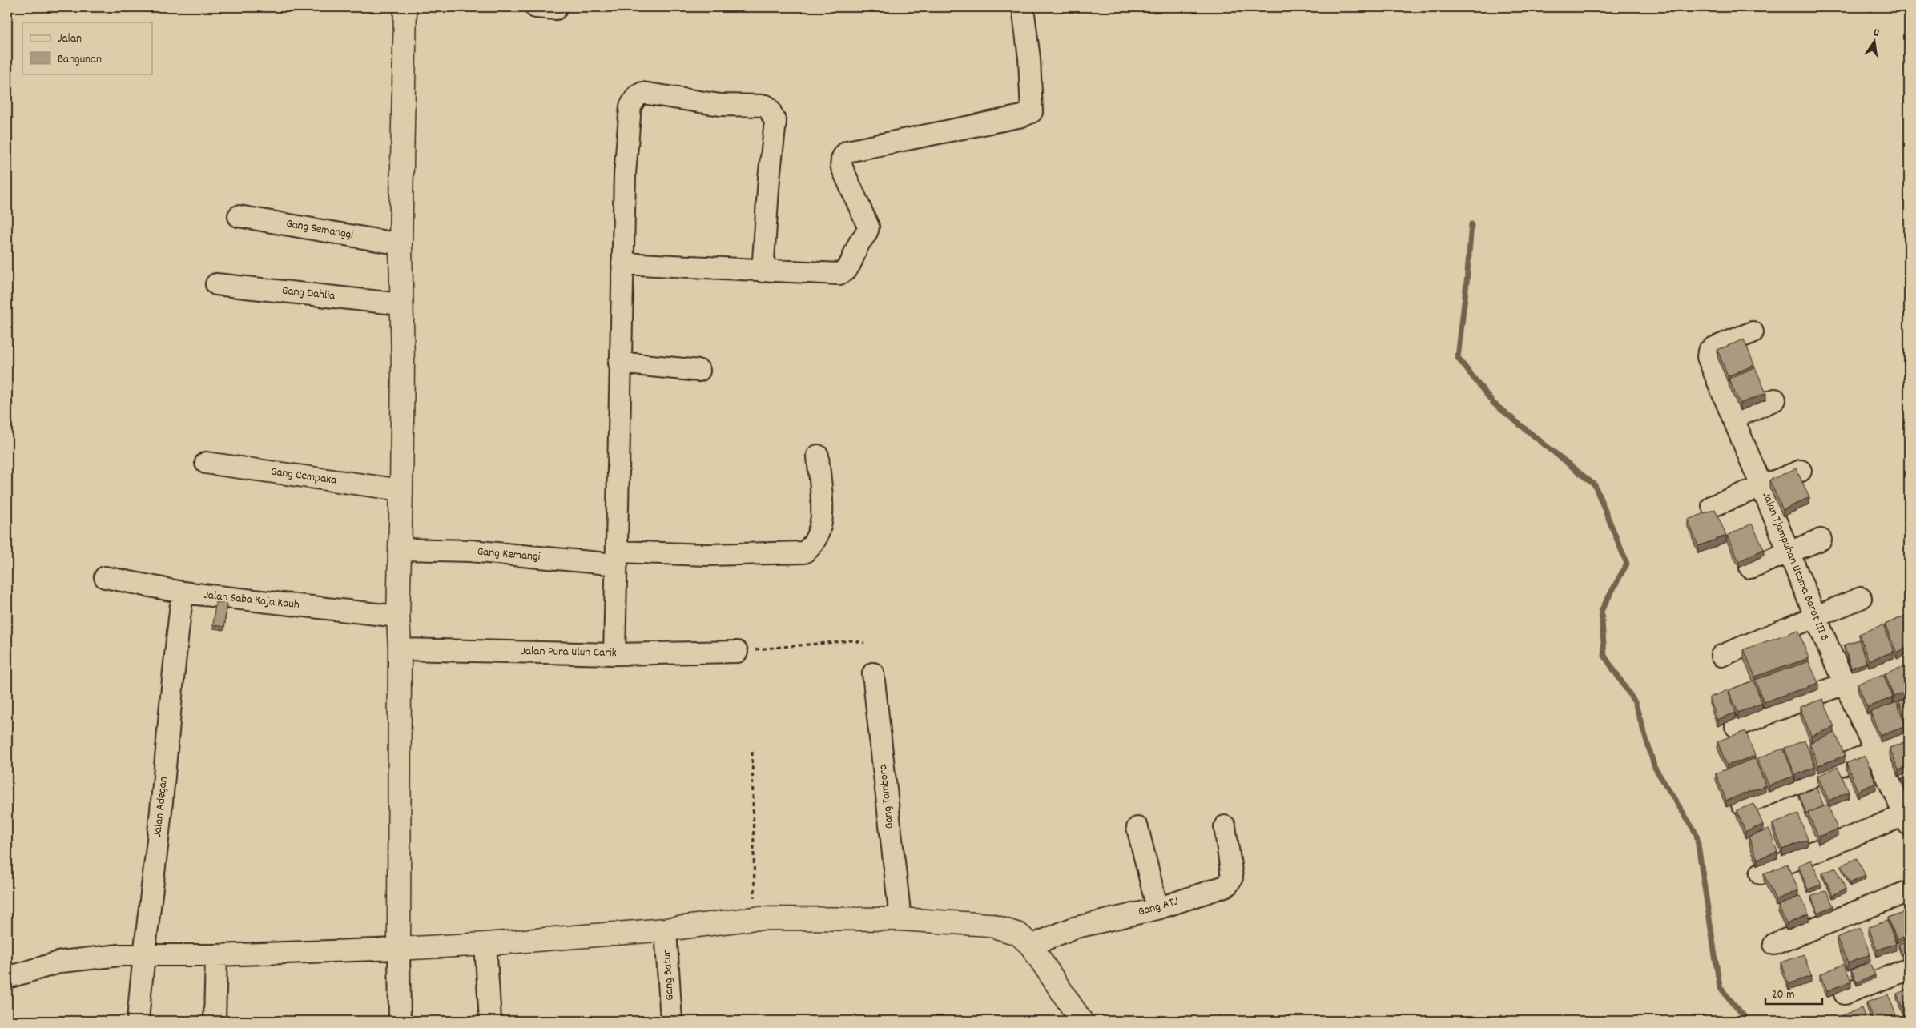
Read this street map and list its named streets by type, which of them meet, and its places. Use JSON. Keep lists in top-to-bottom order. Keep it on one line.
{"streets":{"street":["Gang Semanggi","Gang Dahlia","Gang Cempaka","Gang Kemangi","Jalan Tjampuhan Utama Barat III B","Jalan Saba Kaja Kauh","Jalan Pura Ulun Carik","Gang Tambora","Jalan Adegan","Gang ATJ","Gang Batur"]},"crossings":[["Jalan Saba Kaja Kauh","Jalan Adegan"]],"legend":["Jalan","Bangunan"],"scale_bar":"20 m","north":"top"}
